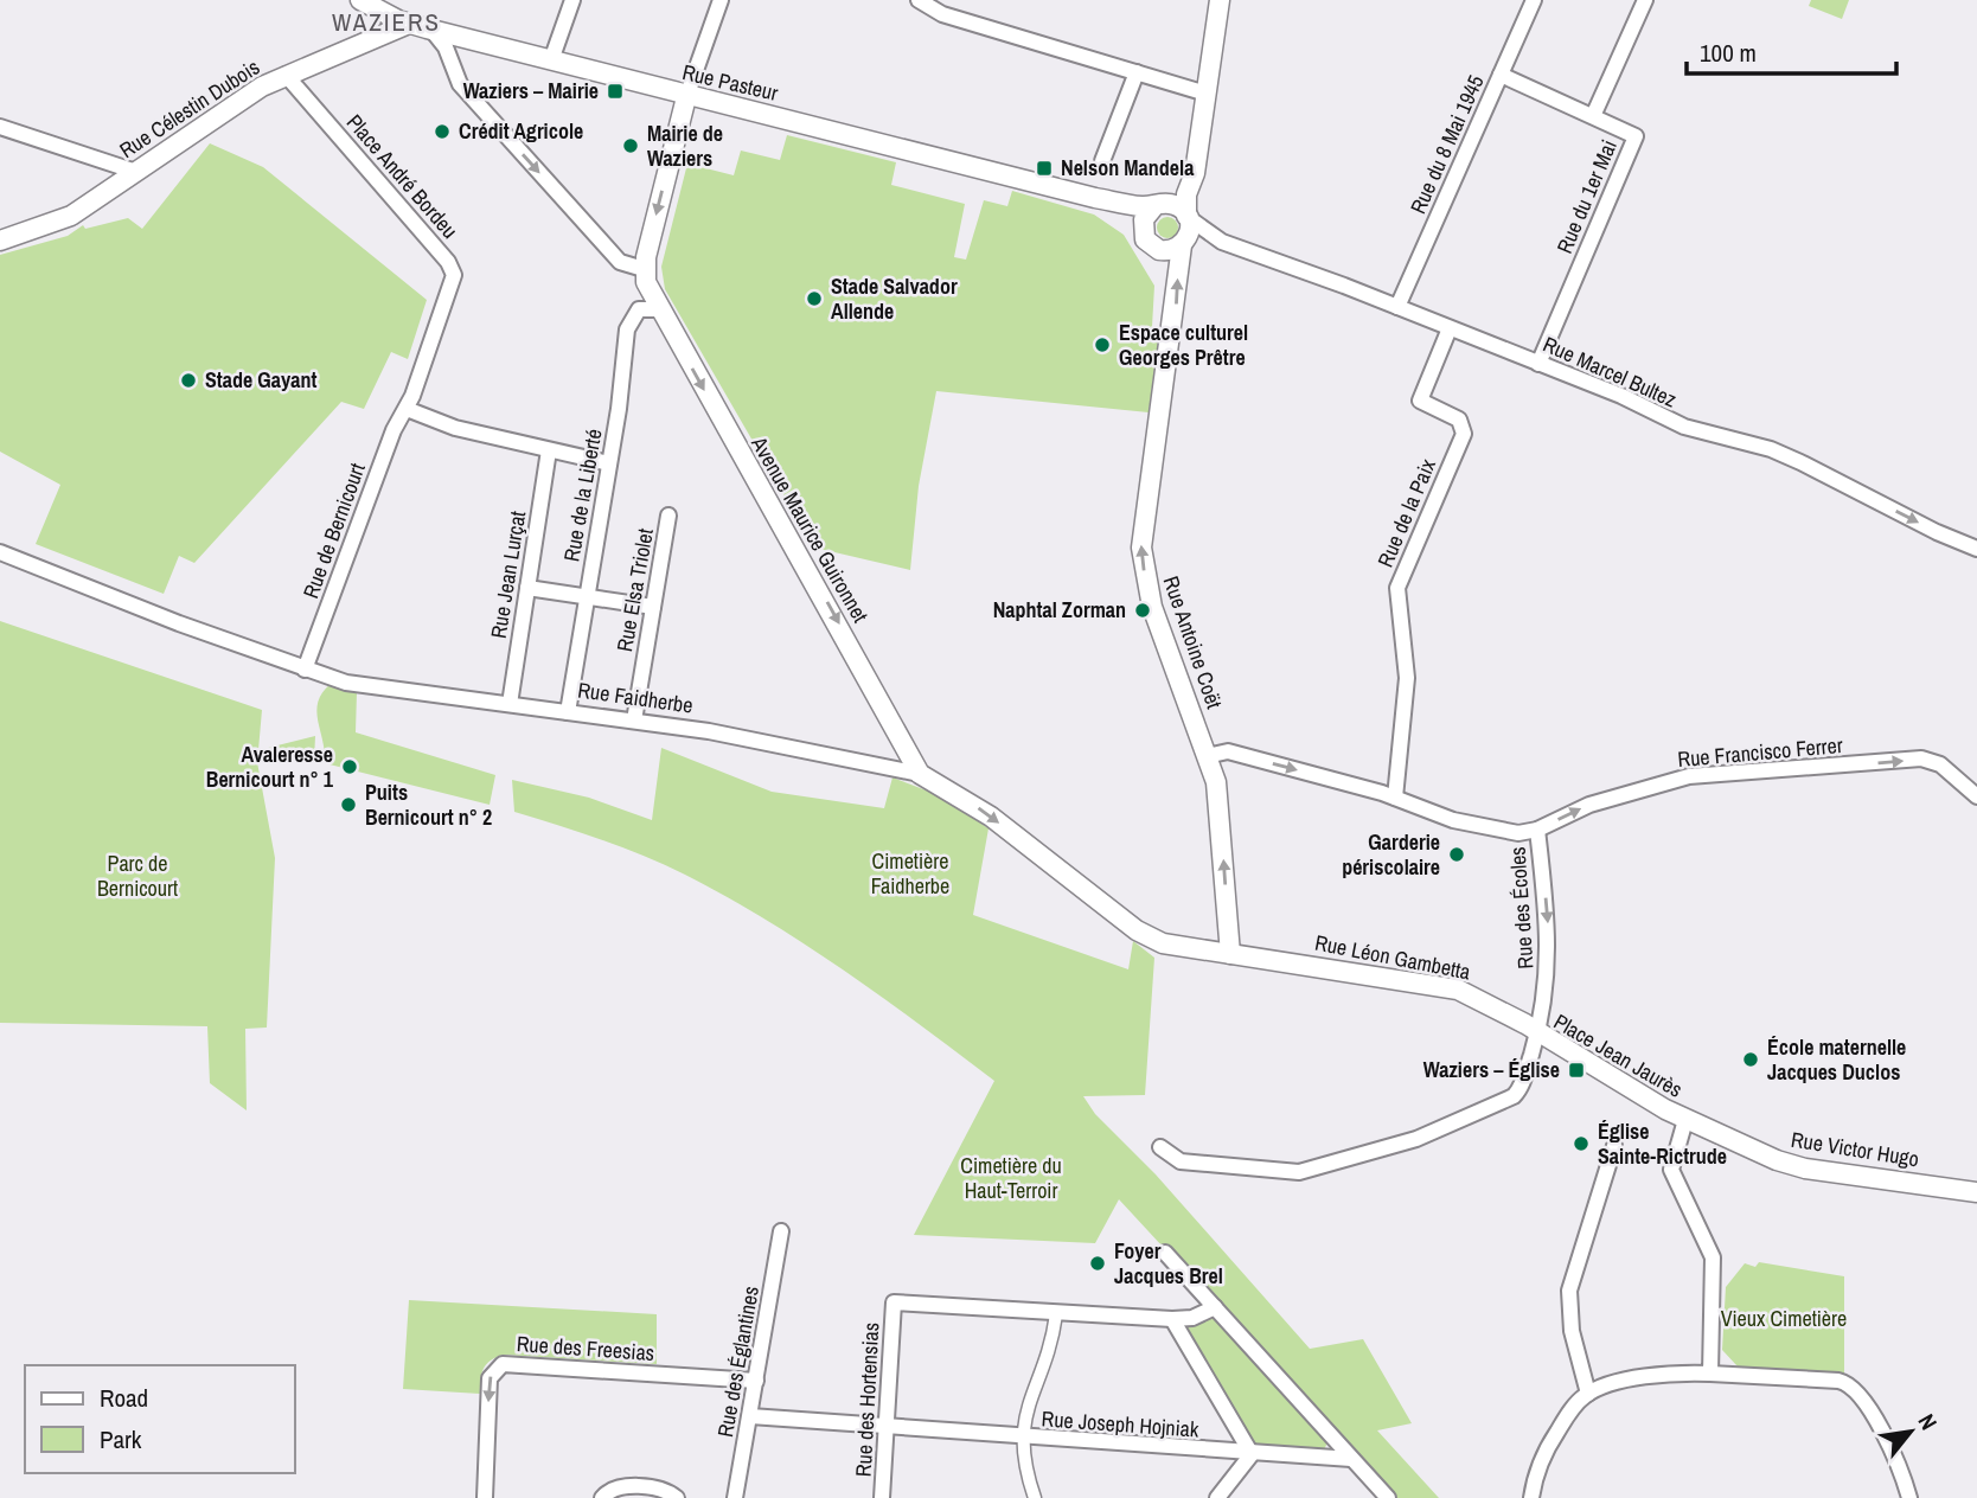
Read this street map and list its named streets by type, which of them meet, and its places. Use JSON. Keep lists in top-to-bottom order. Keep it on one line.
{"streets":{"street":["Rue Pasteur","Rue Célestin Dubois","Rue du 8 Mai 1945","Place André Bordeu","Rue du 1er Mai","Rue Marcel Bultez","Rue de la Liberté","Rue de la Paix","Avenue Maurice Guironnet","Rue de Bernicourt","Rue Jean Lurçat","Rue Elsa Triolet","Rue Antoine Coët","Rue Faidherbe","Rue Francisco Ferrer","Rue des Écoles","Rue Léon Gambetta","Place Jean Jaurès","Rue Victor Hugo","Rue des Freesias","Rue des Églantines","Rue des Hortensias","Rue Joseph Hojniak"]},"crossings":[["Rue Pasteur","Rue Célestin Dubois"],["Rue Pasteur","Rue Marcel Bultez"],["Rue Pasteur","Rue Antoine Coët"],["Rue Célestin Dubois","Place André Bordeu"],["Rue du 8 Mai 1945","Rue du 1er Mai"],["Rue du 8 Mai 1945","Rue Marcel Bultez"],["Place André Bordeu","Rue de Bernicourt"],["Rue du 1er Mai","Rue Marcel Bultez"],["Rue Marcel Bultez","Rue de la Paix"],["Rue Marcel Bultez","Rue Antoine Coët"],["Rue de la Liberté","Avenue Maurice Guironnet"],["Rue de la Liberté","Rue Faidherbe"],["Rue de la Paix","Rue Francisco Ferrer"],["Avenue Maurice Guironnet","Rue Faidherbe"],["Rue de Bernicourt","Rue Faidherbe"],["Rue Jean Lurçat","Rue Faidherbe"],["Rue Elsa Triolet","Rue Faidherbe"],["Rue Antoine Coët","Rue Faidherbe"],["Rue Antoine Coët","Rue Francisco Ferrer"],["Rue Antoine Coët","Rue Léon Gambetta"],["Rue Faidherbe","Rue Léon Gambetta"],["Rue Francisco Ferrer","Rue des Écoles"],["Rue des Écoles","Rue Léon Gambetta"],["Rue des Écoles","Place Jean Jaurès"],["Rue Léon Gambetta","Place Jean Jaurès"],["Place Jean Jaurès","Rue Victor Hugo"],["Rue des Freesias","Rue des Églantines"],["Rue des Églantines","Rue Joseph Hojniak"],["Rue des Hortensias","Rue Joseph Hojniak"]],"one_way":["Rue Marcel Bultez","Avenue Maurice Guironnet","Rue Antoine Coët","Rue Francisco Ferrer","Rue des Écoles"],"districts":["WAZIERS"],"parks":["Cimetière Faidherbe","Parc de Bernicourt","Cimetière du Haut-Terroir","Vieux Cimetière"],"places":{"transit":["Waziers – Mairie","Nelson Mandela","Waziers – Église"],"other":["Crédit Agricole","Mairie de Waziers","Stade Salvador Allende","Espace culturel Georges Prêtre","Stade Gayant","Naphtal Zorman","Avaleresse Bernicourt n° 1","Puits Bernicourt n° 2","Garderie périscolaire","École maternelle Jacques Duclos","Église Sainte-Rictrude","Foyer Jacques Brel"]},"legend":["Road","Park"],"scale_bar":"100 m","north":"top right"}
